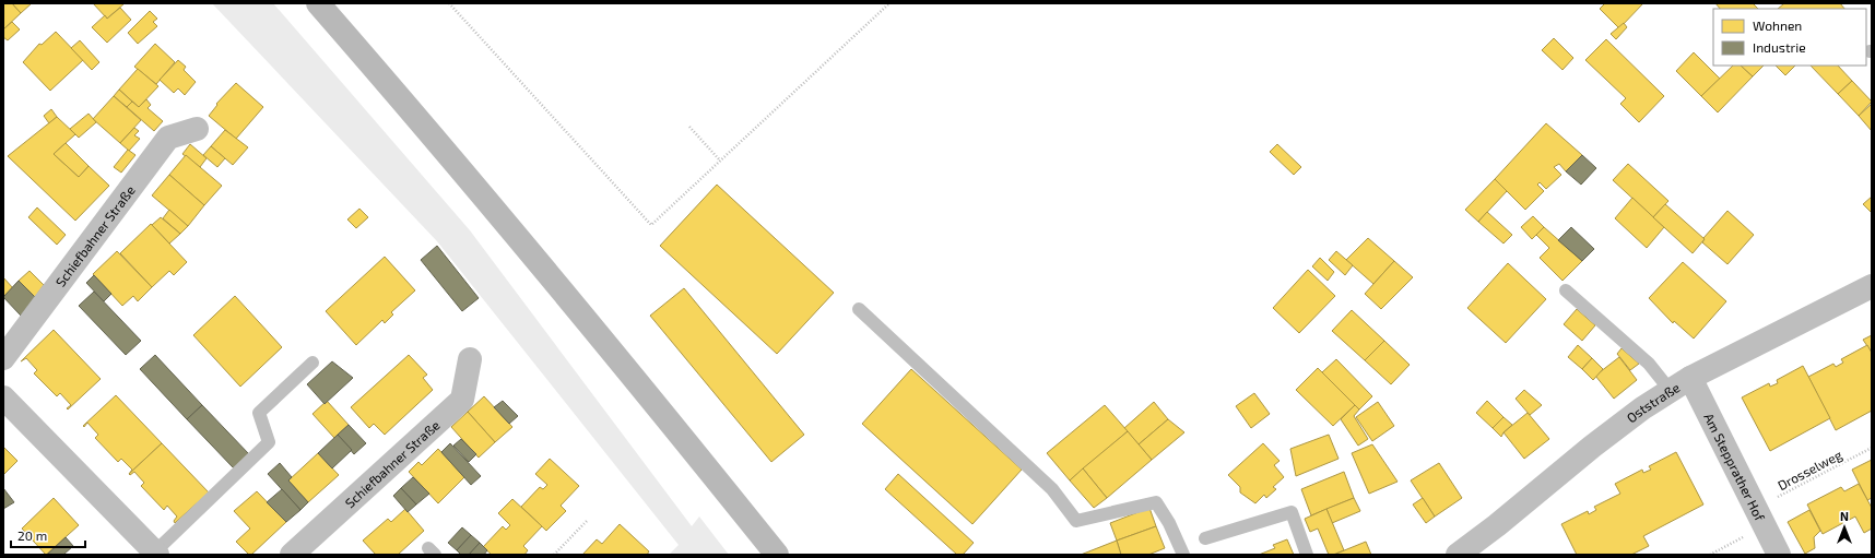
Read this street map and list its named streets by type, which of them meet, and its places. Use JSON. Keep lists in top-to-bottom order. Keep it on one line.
{"streets":{"street":["Schiefbahner Straße","Oststraße","Am Stepprather Hof"],"path":["Drosselweg"]},"crossings":[["Oststraße","Am Stepprather Hof"],["Am Stepprather Hof","Drosselweg"]],"legend":["Wohnen","Industrie"],"scale_bar":"20 m","north":"top"}
